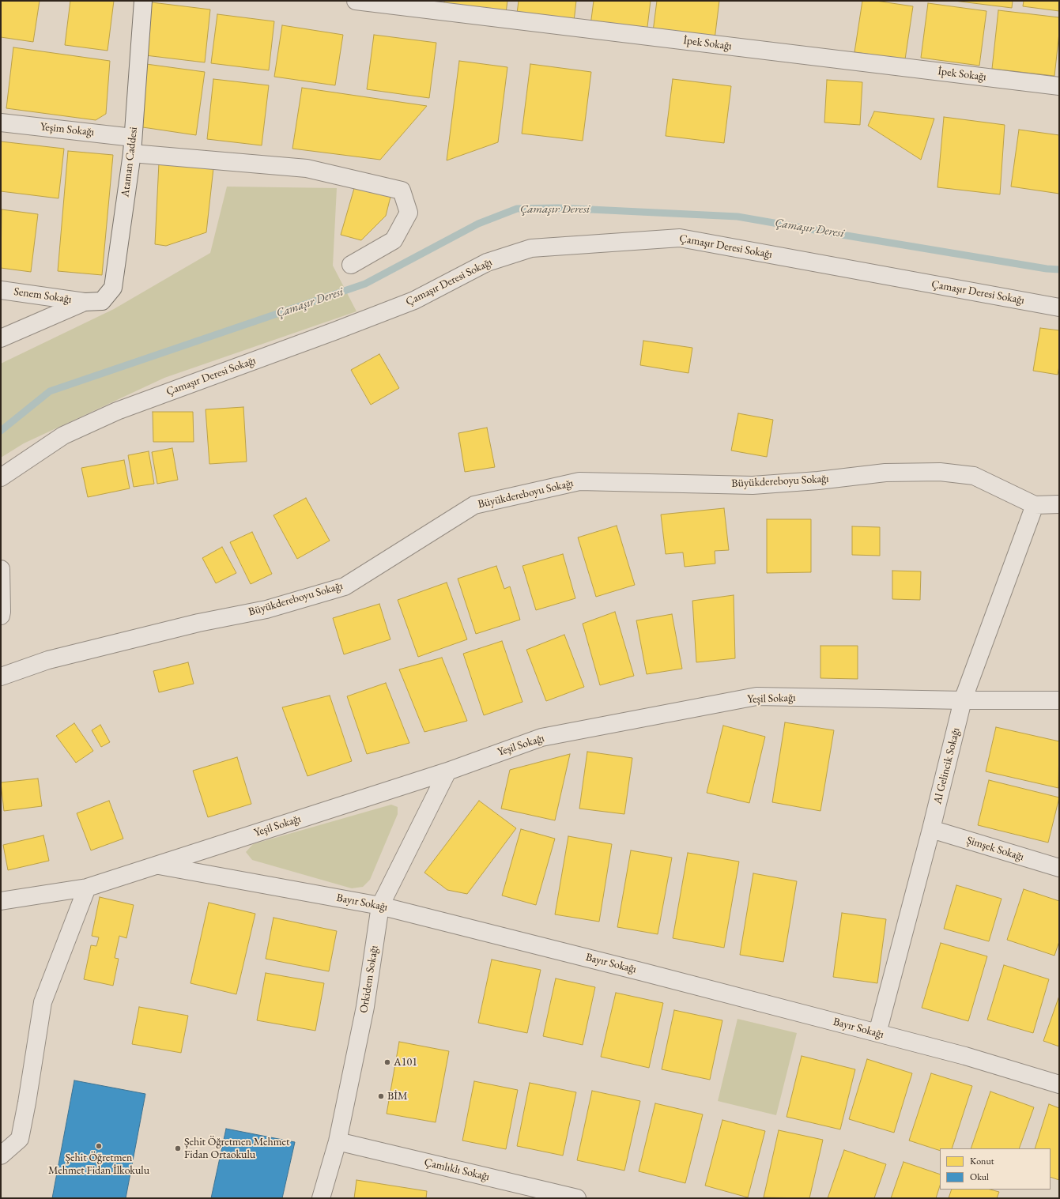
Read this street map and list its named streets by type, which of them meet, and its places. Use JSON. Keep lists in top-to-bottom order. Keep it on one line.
{"streets":{"street":["İpek Sokağı","Yeşim Sokağı","Ataman Caddesi","Çamaşır Deresi Sokağı","Senem Sokağı","Büyükdereboyu Sokağı","Yeşil Sokağı","Al Gelincik Sokağı","Şimşek Sokağı","Bayır Sokağı","Orkidem Sokağı","Çamlıklı Sokağı"]},"crossings":[["Yeşim Sokağı","Ataman Caddesi"],["Ataman Caddesi","Senem Sokağı"],["Büyükdereboyu Sokağı","Al Gelincik Sokağı"],["Yeşil Sokağı","Al Gelincik Sokağı"],["Yeşil Sokağı","Bayır Sokağı"],["Yeşil Sokağı","Orkidem Sokağı"],["Al Gelincik Sokağı","Şimşek Sokağı"],["Al Gelincik Sokağı","Bayır Sokağı"],["Bayır Sokağı","Orkidem Sokağı"],["Orkidem Sokağı","Çamlıklı Sokağı"]],"water":["Çamaşır Deresi"],"places":["A101","BİM","Şehit Öğretmen Mehmet Fidan İlkokulu","Şehit Öğretmen Mehmet Fidan Ortaokulu"],"legend":["Konut","Okul"]}
